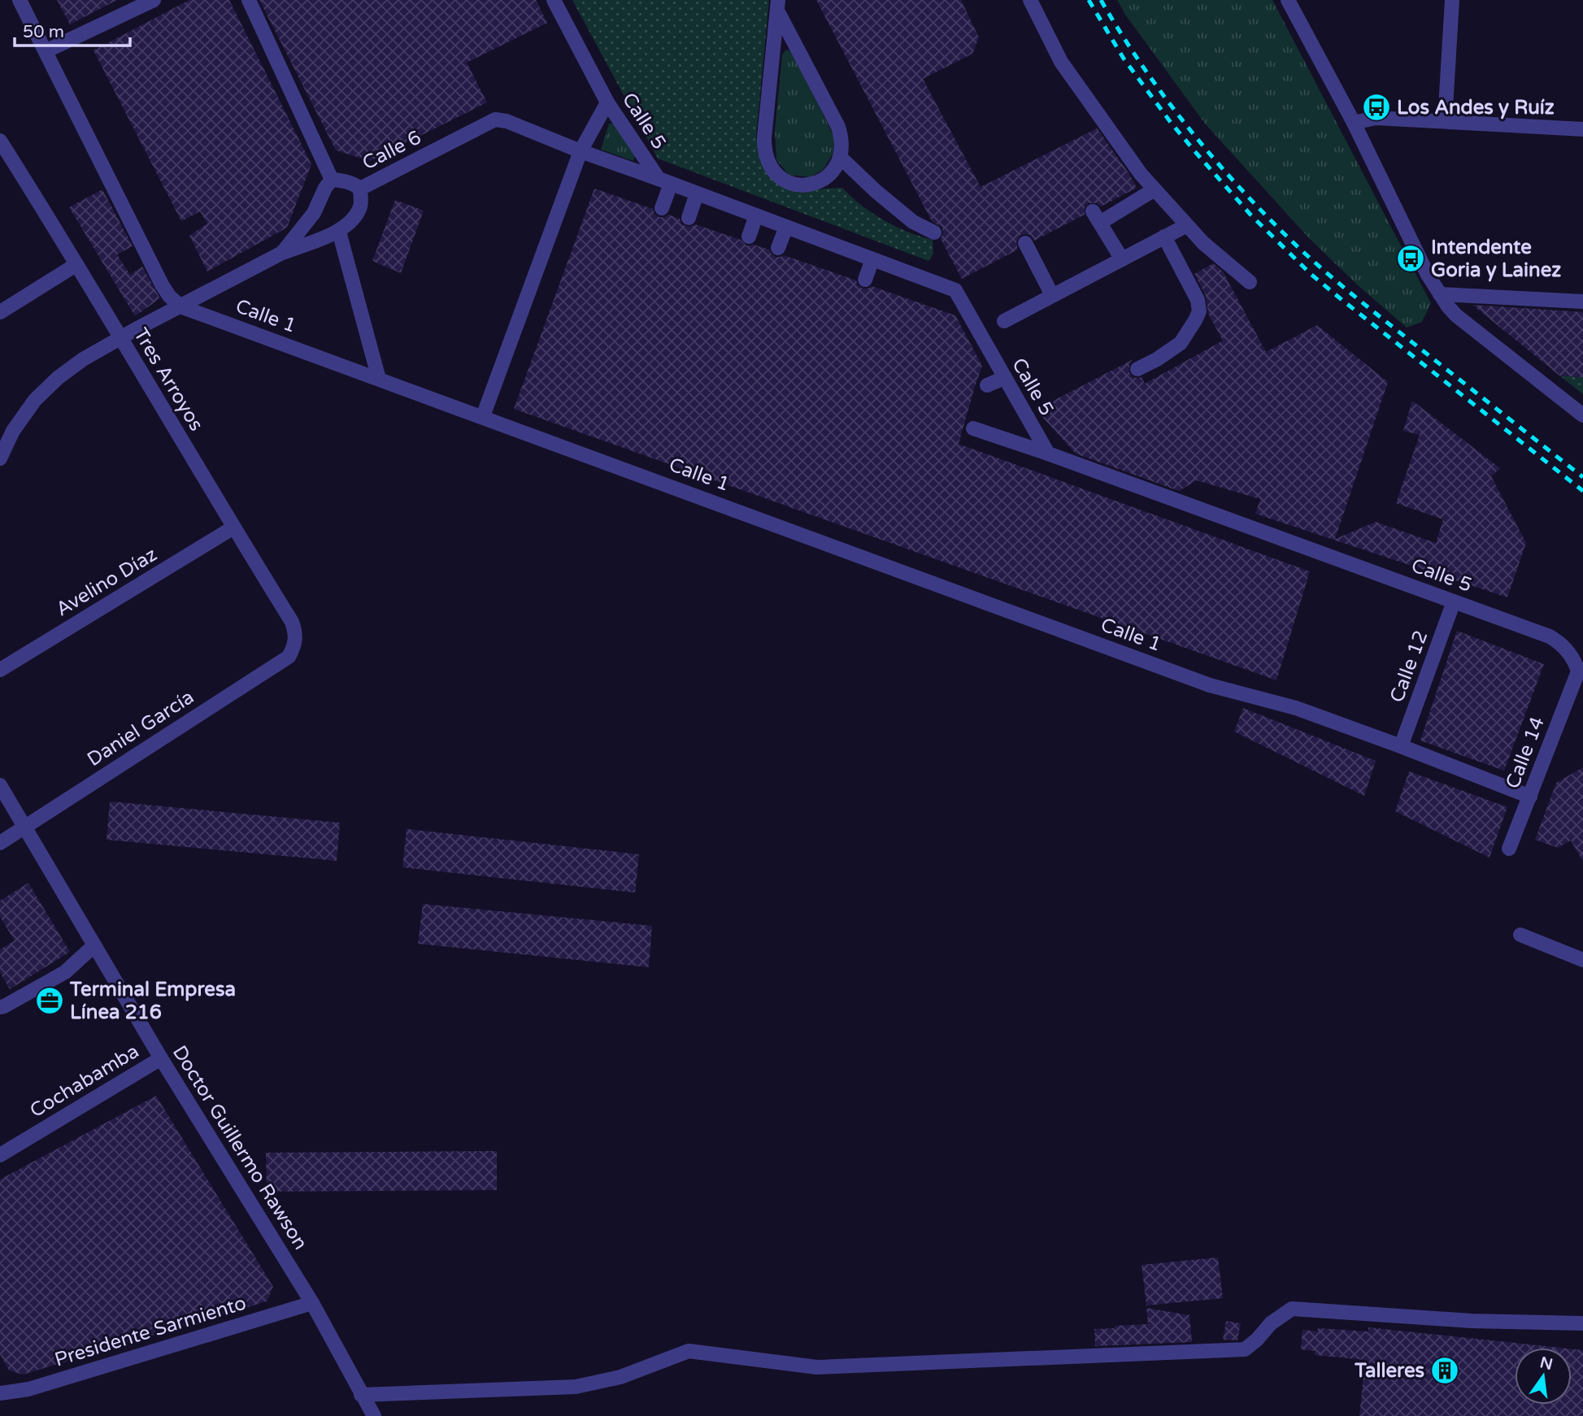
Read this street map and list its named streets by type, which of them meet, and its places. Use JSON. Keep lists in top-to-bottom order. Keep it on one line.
{"streets":{"street":["Calle 5","Calle 6","Calle 1","Tres Arroyos","Avelino Díaz","Calle 12","Daniel García","Calle 14","Cochabamba","Doctor Guillermo Rawson","Presidente Sarmiento"]},"crossings":[["Calle 5","Calle 6"],["Calle 5","Calle 12"],["Calle 5","Calle 14"],["Calle 1","Calle 12"],["Calle 1","Calle 14"],["Tres Arroyos","Avelino Díaz"],["Tres Arroyos","Daniel García"],["Daniel García","Doctor Guillermo Rawson"],["Cochabamba","Doctor Guillermo Rawson"],["Doctor Guillermo Rawson","Presidente Sarmiento"]],"places":{"bus stop":["Los Andes y Ruíz","Intendente Goria y Lainez"],"office":["Terminal Empresa Línea 216"],"building":["Talleres"]},"scale_bar":"50 m","north":"top"}
